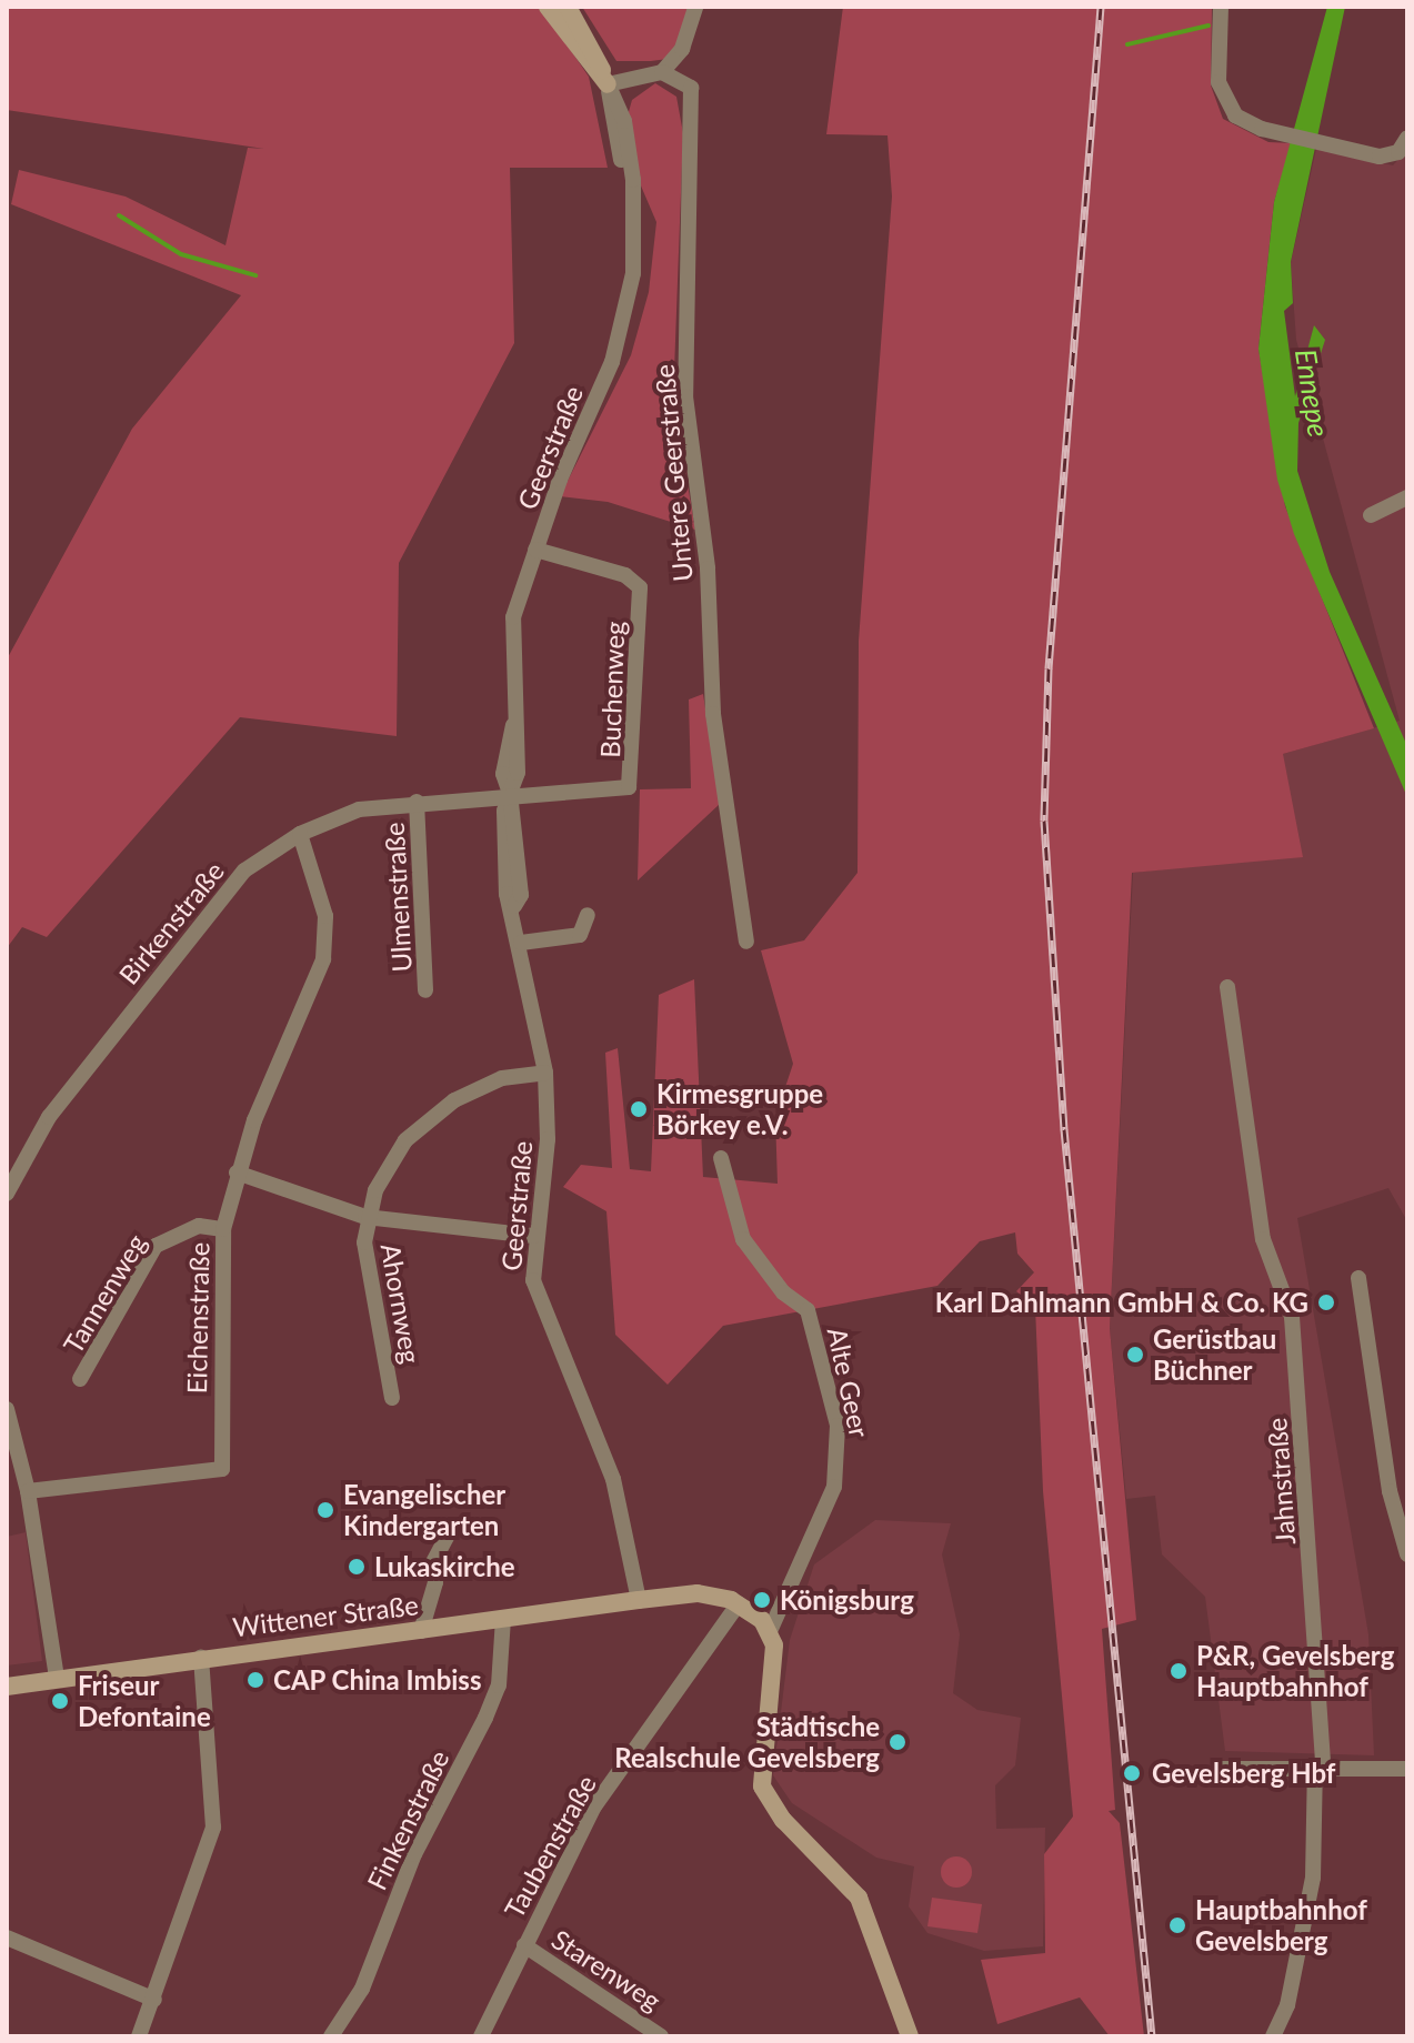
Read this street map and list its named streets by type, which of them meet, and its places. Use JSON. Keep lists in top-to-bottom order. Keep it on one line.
{"streets":{"main road":["Wittener Straße"],"street":["Geerstraße","Untere Geerstraße","Buchenweg","Ulmenstraße","Birkenstraße","Tannenweg","Ahornweg","Eichenstraße","Alte Geer","Jahnstraße","Finkenstraße","Taubenstraße","Starenweg"]},"crossings":[["Geerstraße","Buchenweg"],["Geerstraße","Birkenstraße"],["Geerstraße","Wittener Straße"],["Buchenweg","Birkenstraße"],["Ulmenstraße","Birkenstraße"],["Birkenstraße","Eichenstraße"],["Tannenweg","Eichenstraße"],["Alte Geer","Wittener Straße"],["Wittener Straße","Finkenstraße"],["Wittener Straße","Taubenstraße"],["Taubenstraße","Starenweg"]],"water":["Ennepe"],"places":["Kirmesgruppe Börkey e.V.","Karl Dahlmann GmbH & Co. KG","Gerüstbau Büchner","Evangelischer Kindergarten","Lukaskirche","Königsburg","P&R, Gevelsberg Hauptbahnhof","CAP China Imbiss","Friseur Defontaine","Städtische Realschule Gevelsberg","Gevelsberg Hbf","Hauptbahnhof Gevelsberg"]}
